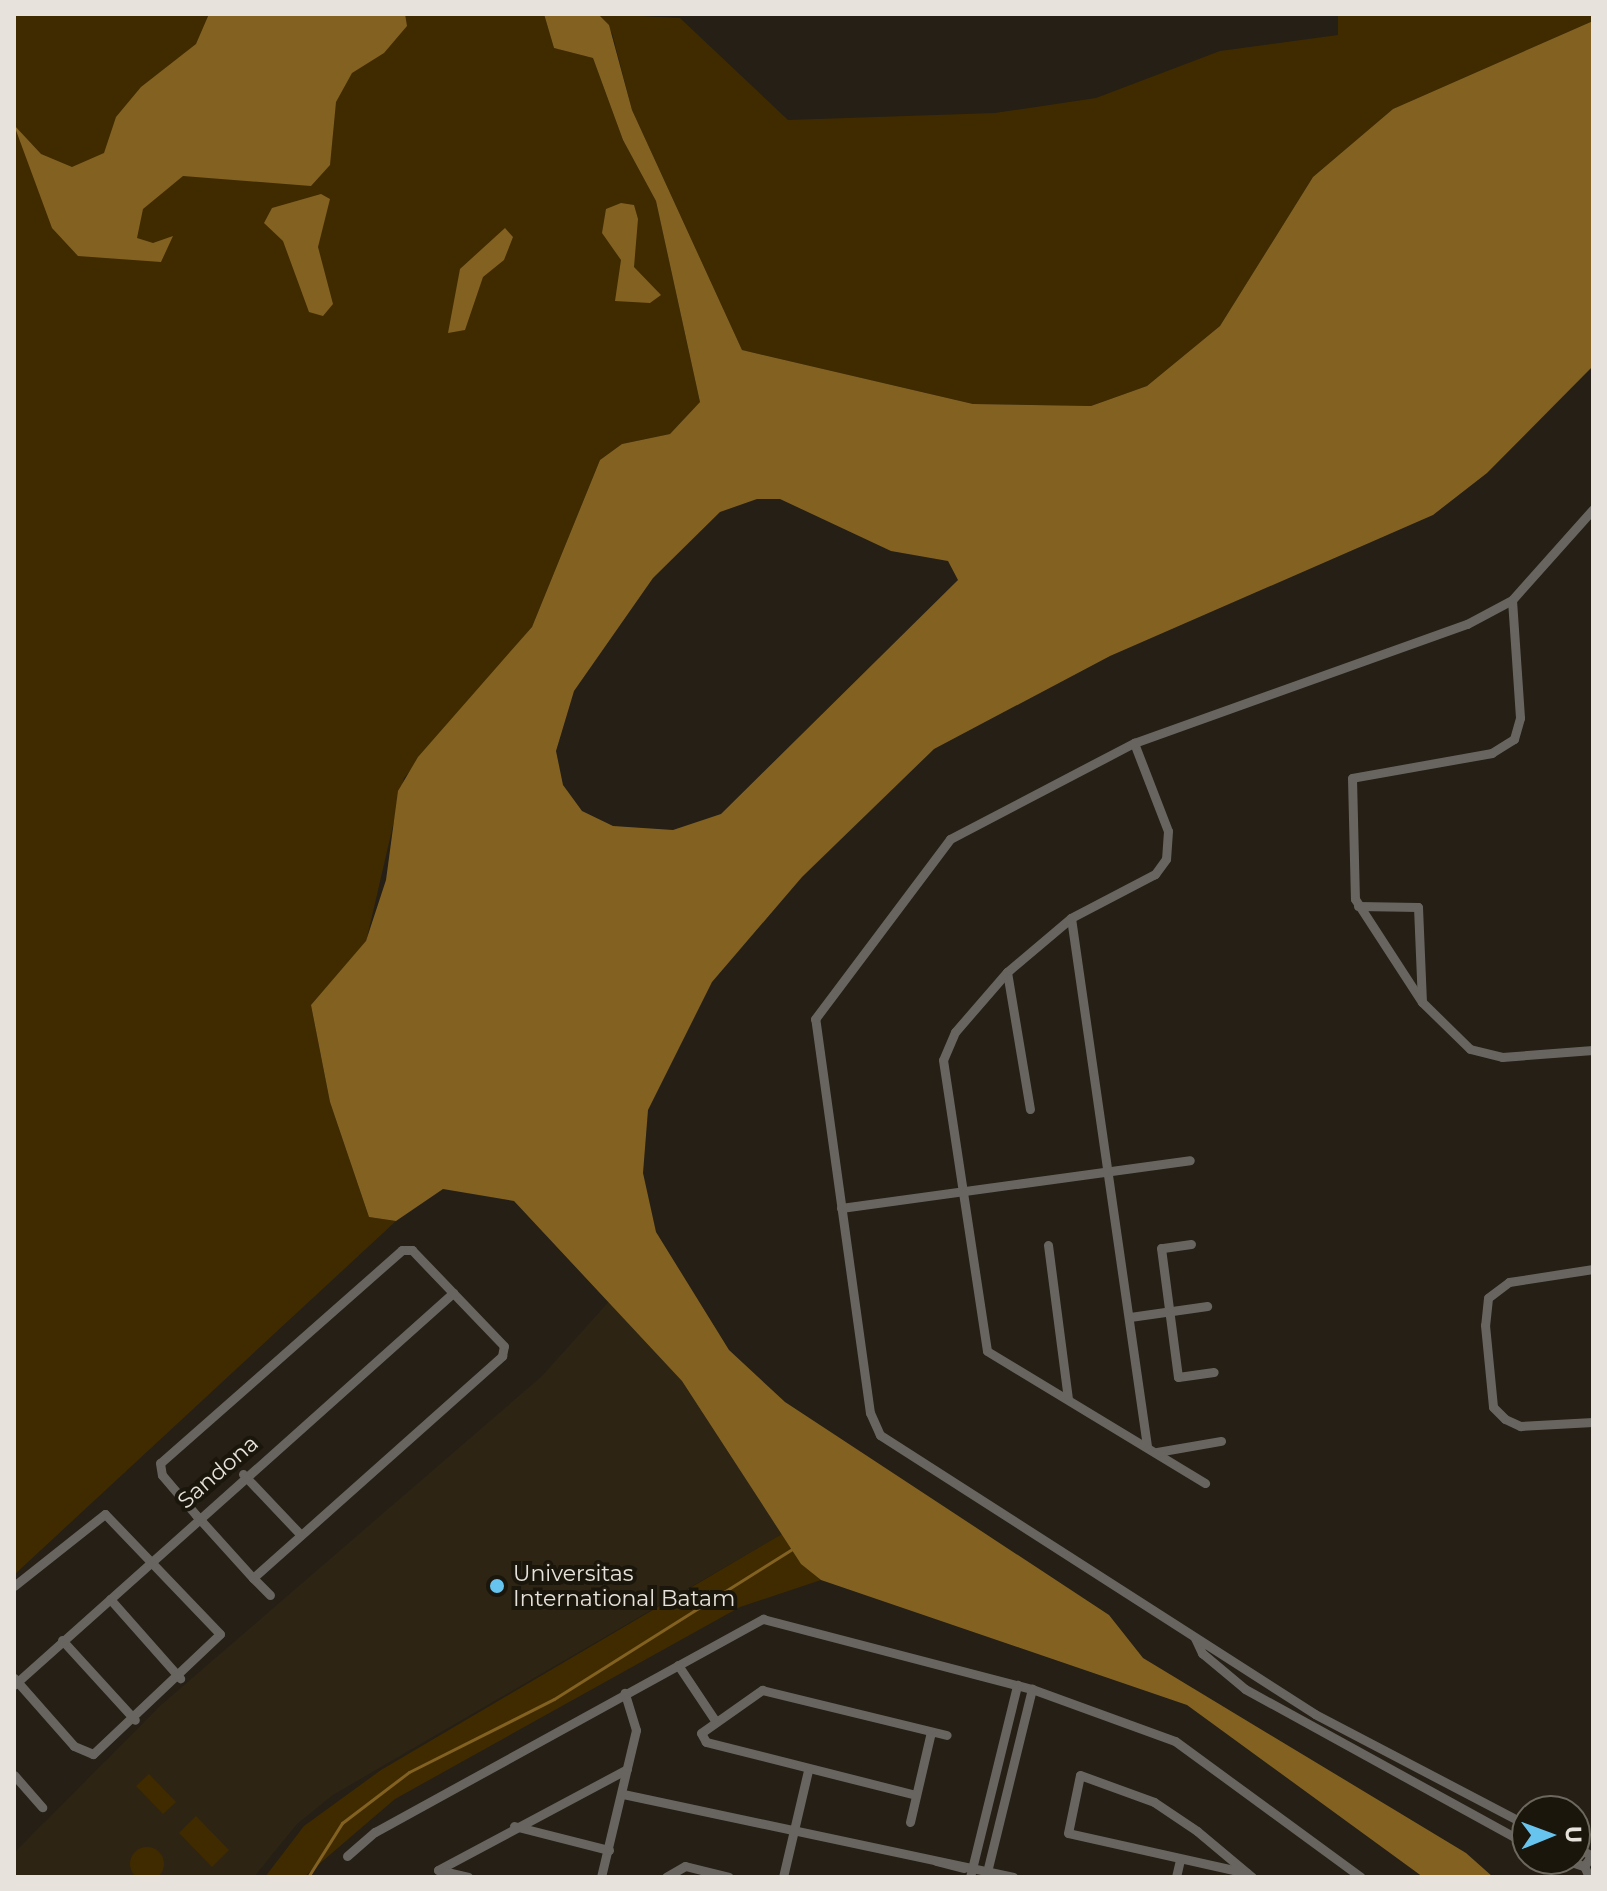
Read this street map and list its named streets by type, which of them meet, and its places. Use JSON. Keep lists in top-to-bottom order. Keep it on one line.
{"streets":{"street":["Sandona"]},"places":["Universitas International Batam"],"north":"right"}
